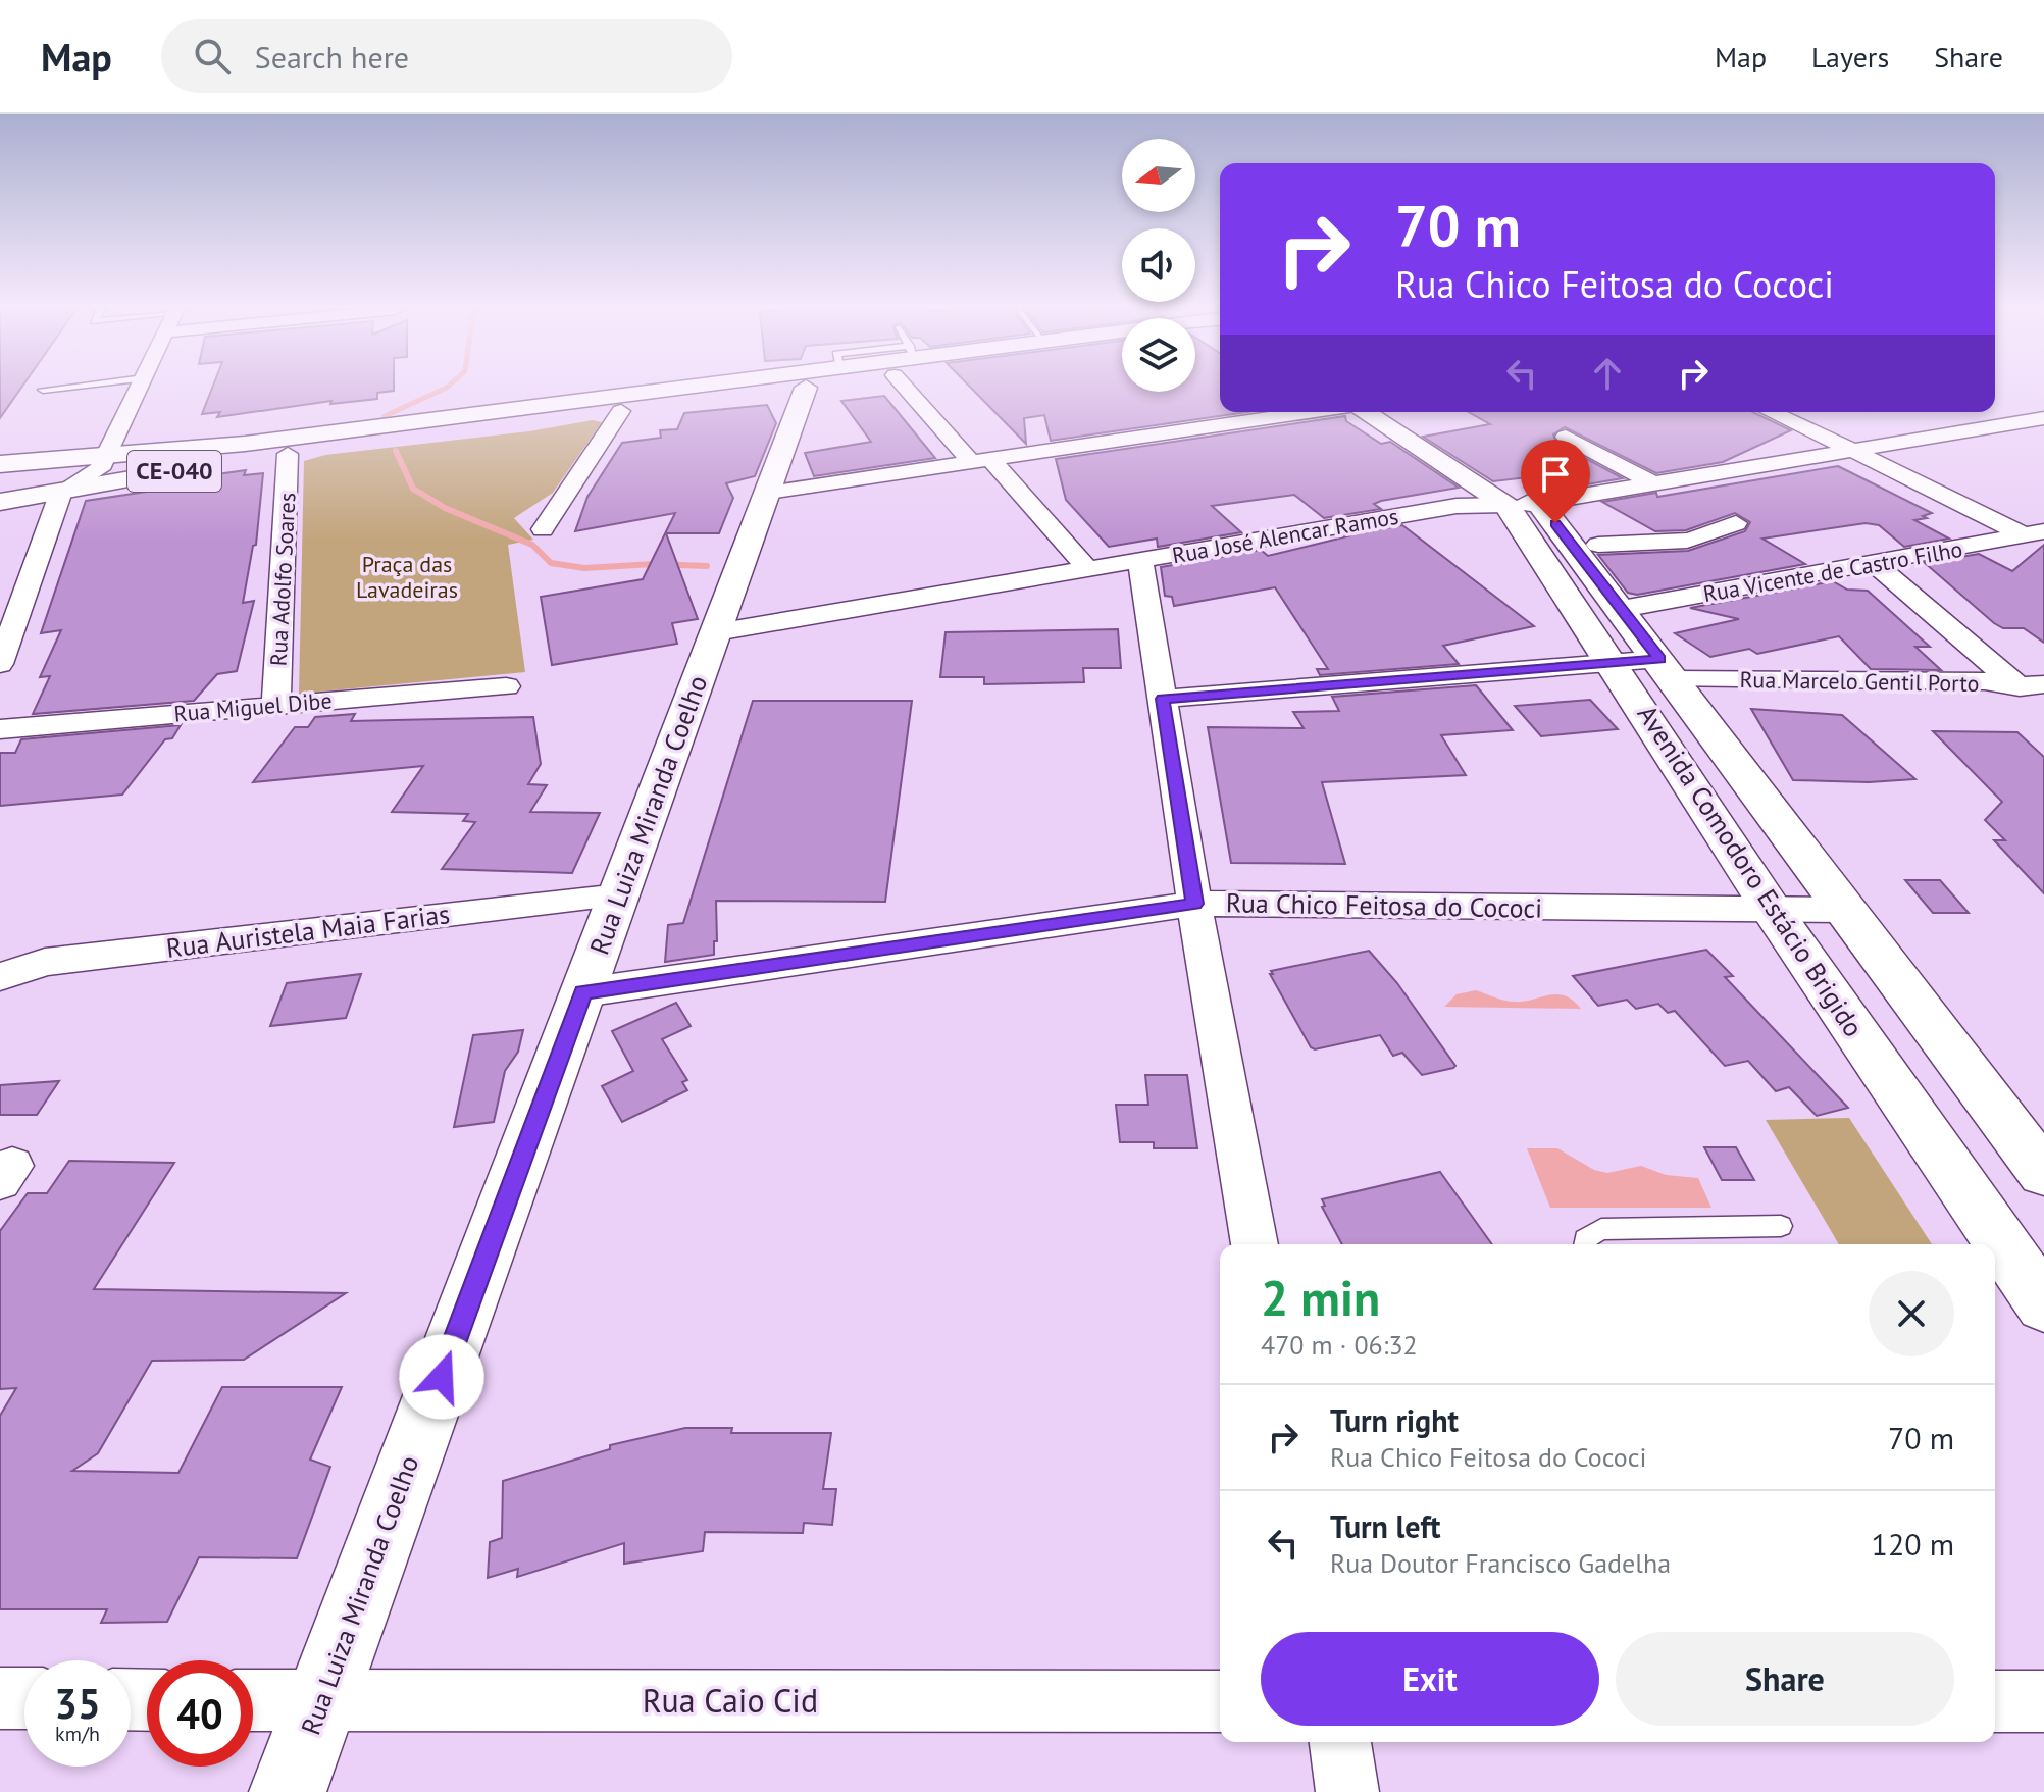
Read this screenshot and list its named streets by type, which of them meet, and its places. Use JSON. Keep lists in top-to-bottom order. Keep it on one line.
{"streets":{"main road":["CE-040","Rua José Alencar Ramos","Rua Luiza Miranda Coelho","Avenida Comodoro Estácio Brigido"],"street":["Rua Vicente de Castro Filho","Rua Adolfo Soares","Rua Marcelo Gentil Porto","Rua Miguel Dibe","Rua Chico Feitosa do Cococi","Rua Auristela Maia Farias","Rua Caio Cid"]},"crossings":[["CE-040","Rua Adolfo Soares"],["Rua José Alencar Ramos","Rua Luiza Miranda Coelho"],["Rua José Alencar Ramos","Avenida Comodoro Estácio Brigido"],["Rua Vicente de Castro Filho","Avenida Comodoro Estácio Brigido"],["Rua Adolfo Soares","Rua Miguel Dibe"],["Rua Marcelo Gentil Porto","Avenida Comodoro Estácio Brigido"],["Rua Luiza Miranda Coelho","Rua Chico Feitosa do Cococi"],["Rua Luiza Miranda Coelho","Rua Auristela Maia Farias"],["Rua Luiza Miranda Coelho","Rua Caio Cid"],["Avenida Comodoro Estácio Brigido","Rua Chico Feitosa do Cococi"]],"parks":["Praça das Lavadeiras"],"north":"left","page":{"header":"Map","search":"Search here","nav":["Map","Layers","Share"],"turn":["70 m","Rua Chico Feitosa do Cococi"],"heading":["2 min","470 m · 06:32"],"list":[{"name":"Turn right","note":"Rua Chico Feitosa do Cococi","value":"70 m"},{"name":"Turn left","note":"Rua Doutor Francisco Gadelha","value":"120 m"}],"buttons":["Exit","Share"],"speed":"35 km/h","limit":"40"}}
